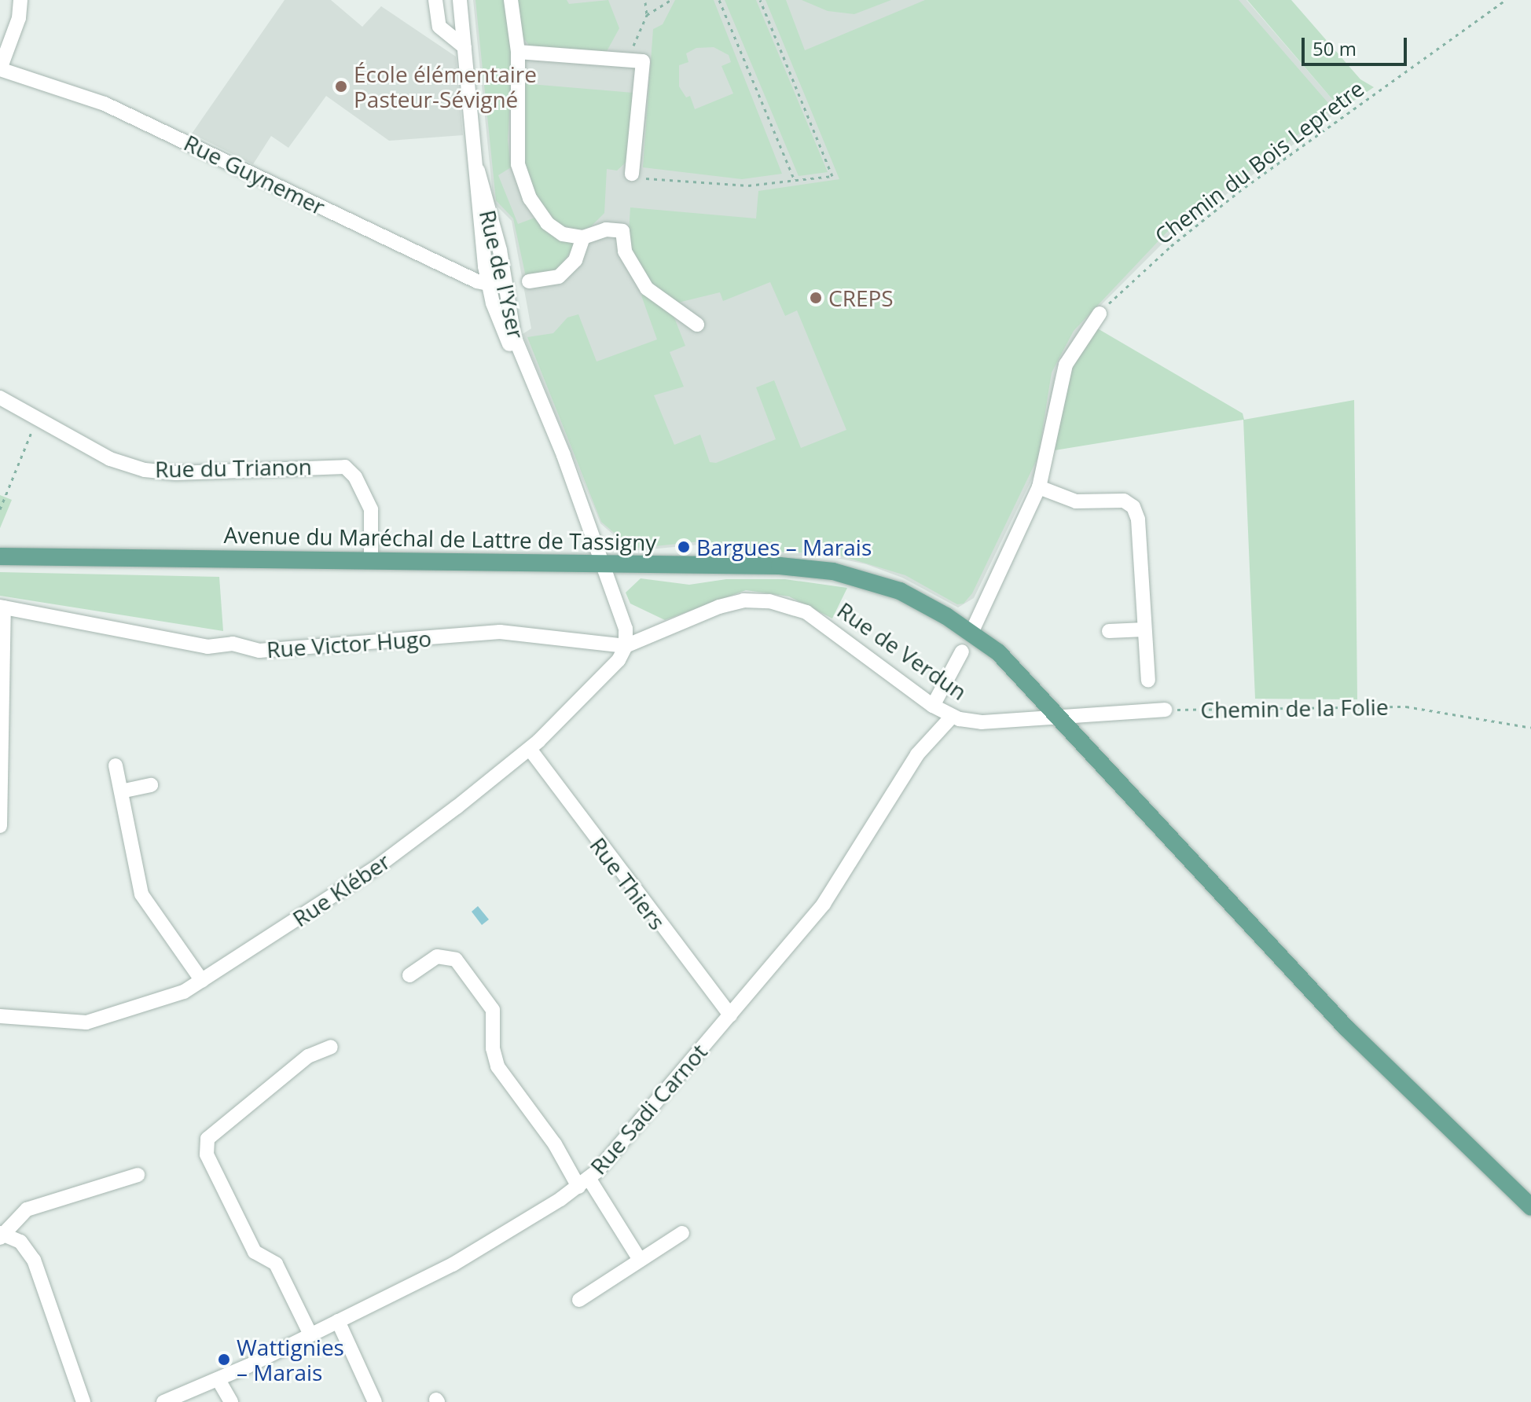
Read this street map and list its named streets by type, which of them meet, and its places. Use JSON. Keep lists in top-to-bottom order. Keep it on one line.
{"streets":{"main road":["Avenue du Maréchal de Lattre de Tassigny"],"street":["Rue Guynemer","Rue de l'Yser","Rue du Trianon","Rue Victor Hugo","Rue de Verdun","Rue Thiers","Rue Kléber","Rue Sadi Carnot"],"path":["Chemin du Bois Lepretre","Chemin de la Folie"]},"crossings":[["Rue Guynemer","Rue de l'Yser"],["Rue de l'Yser","Avenue du Maréchal de Lattre de Tassigny"],["Rue de l'Yser","Rue Victor Hugo"],["Rue de l'Yser","Rue de Verdun"],["Rue de l'Yser","Rue Kléber"],["Rue du Trianon","Avenue du Maréchal de Lattre de Tassigny"],["Avenue du Maréchal de Lattre de Tassigny","Rue de Verdun"],["Rue Victor Hugo","Rue de Verdun"],["Rue Victor Hugo","Rue Kléber"],["Rue de Verdun","Rue Kléber"],["Rue de Verdun","Rue Sadi Carnot"],["Rue Thiers","Rue Kléber"],["Rue Thiers","Rue Sadi Carnot"]],"places":["École élémentaire Pasteur-Sévigné","CREPS","Bargues – Marais","Wattignies – Marais"],"scale_bar":"50 m"}
